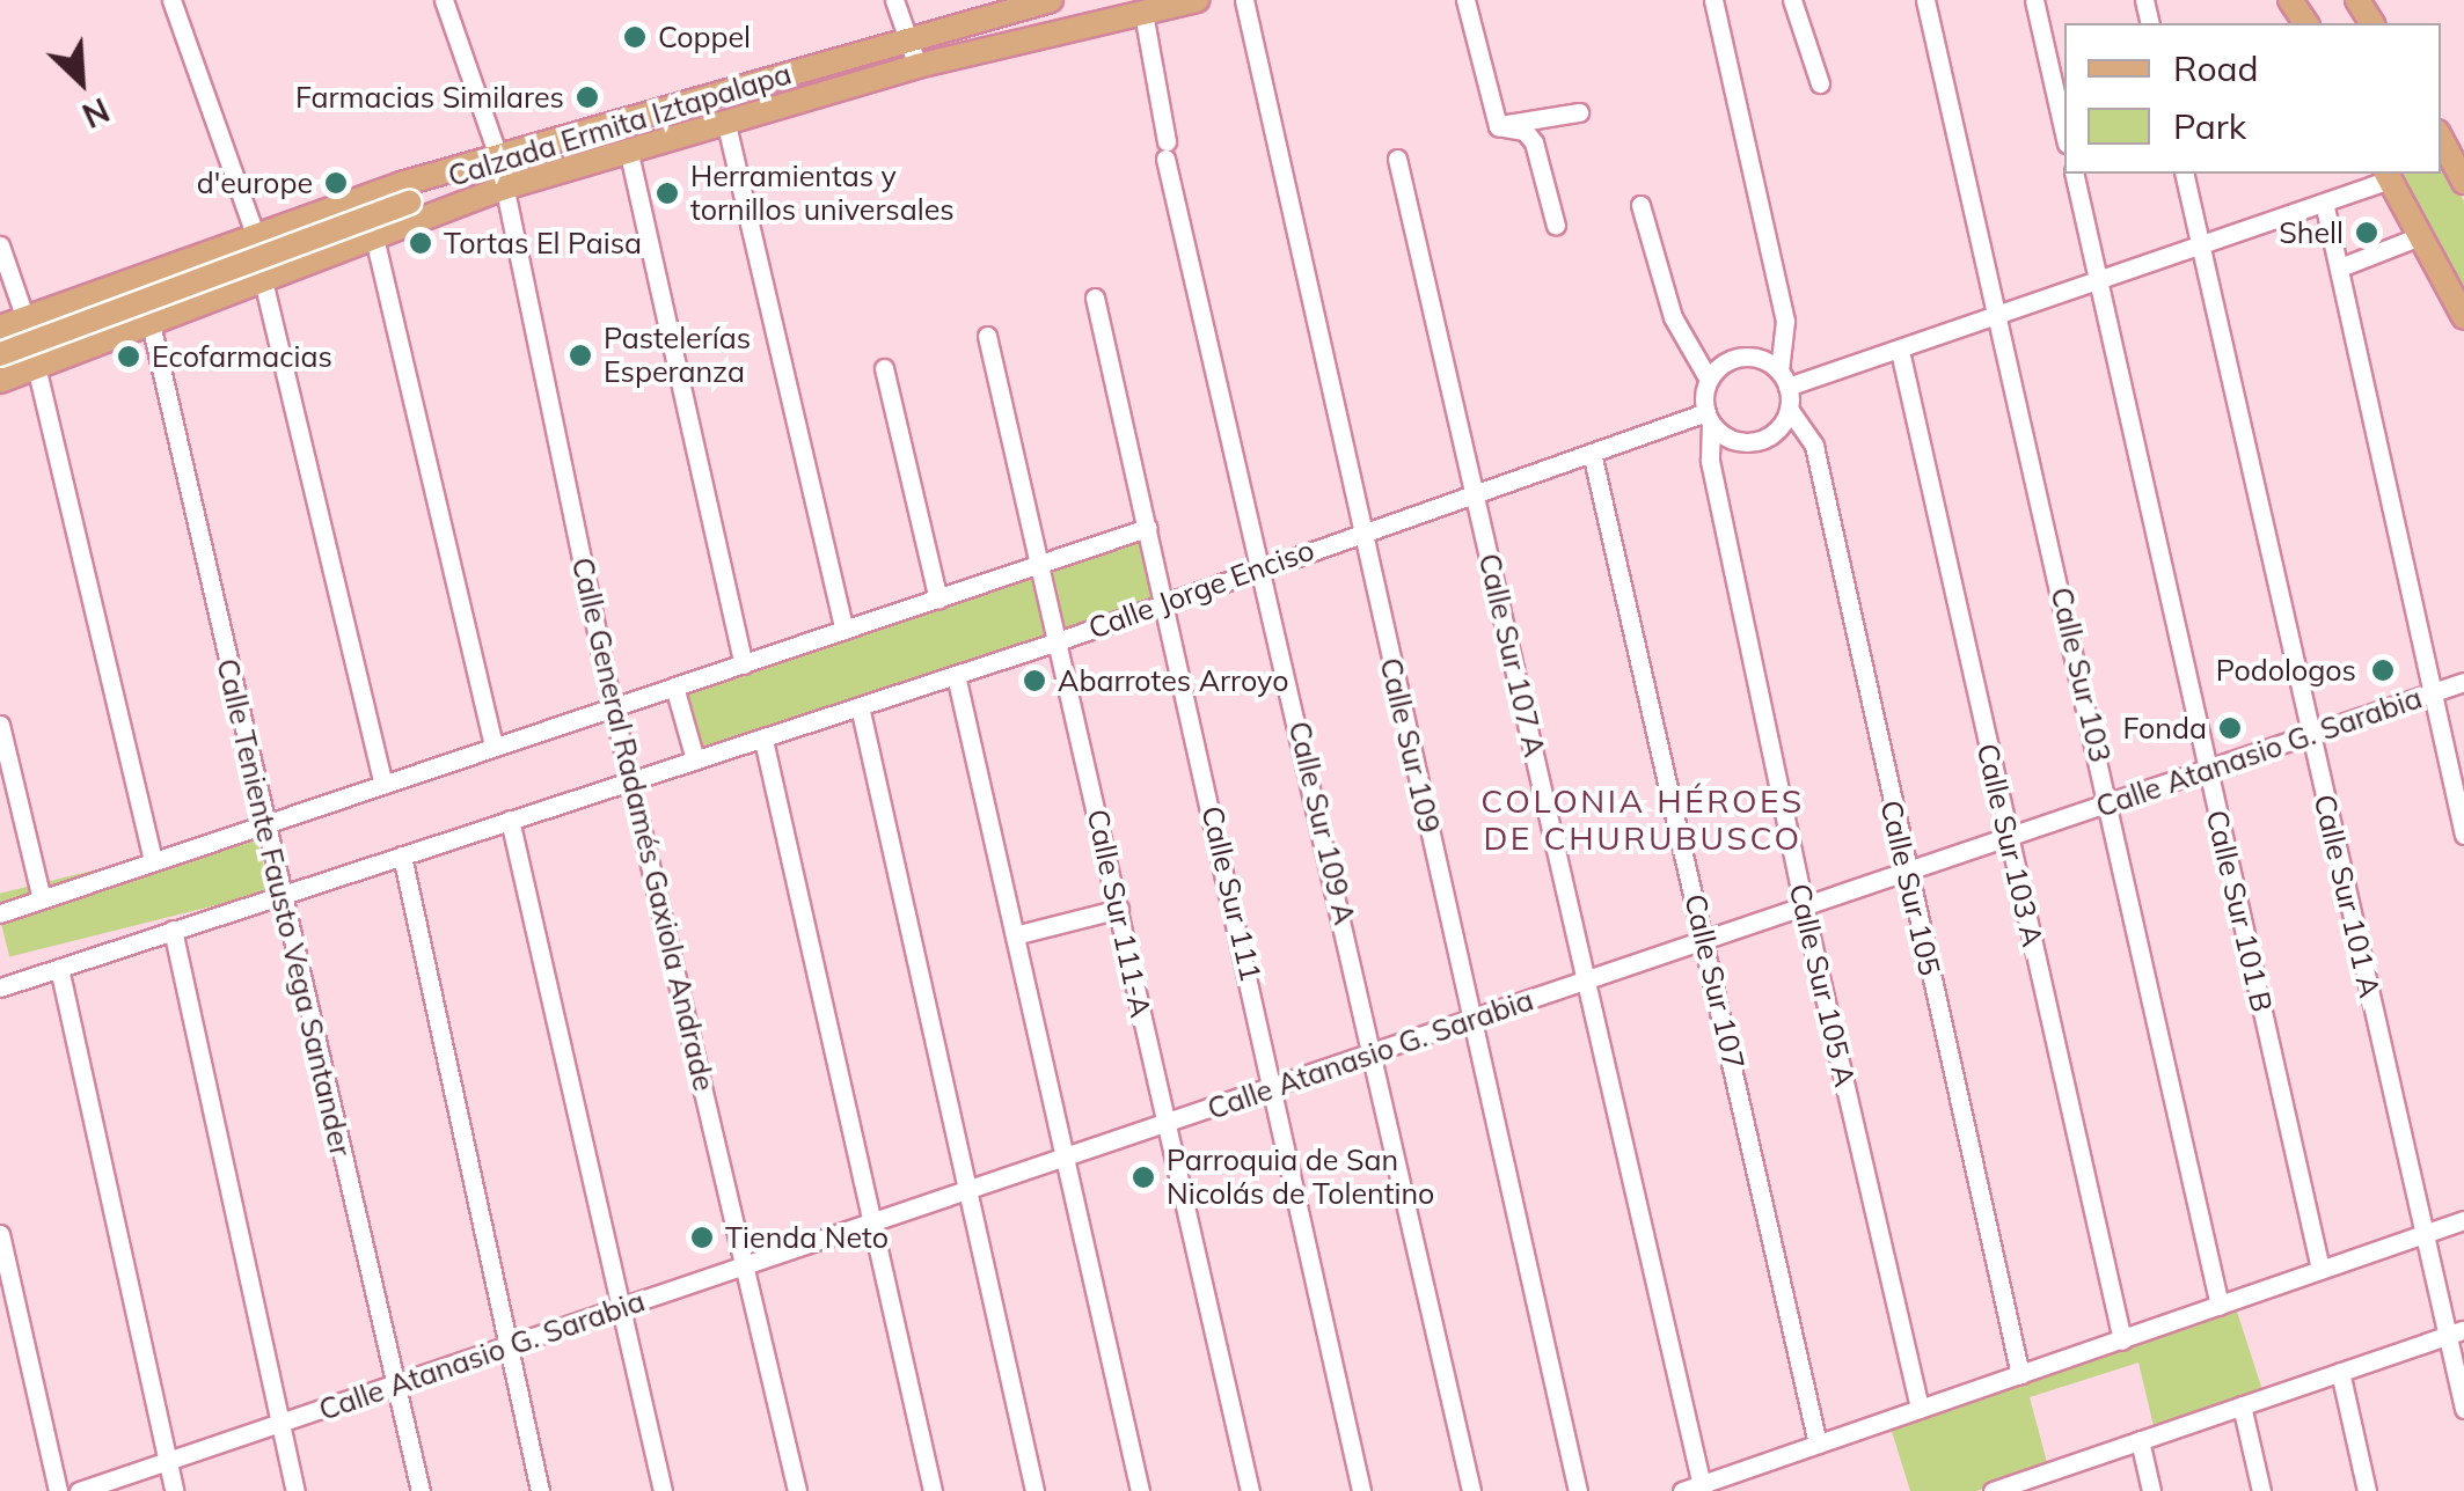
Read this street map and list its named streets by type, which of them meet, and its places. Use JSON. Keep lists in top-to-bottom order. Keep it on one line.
{"streets":{"main road":["Calzada Ermita Iztapalapa"],"street":["Calle Jorge Enciso","Calle Sur 107 A","Calle Sur 103","Calle Sur 109","Calle Atanasio G. Sarabia","Calle Sur 109 A","Calle General Radamés Gaxiola Andrade","Calle Sur 103 A","Calle Sur 105","Calle Sur 111","Calle Sur 101 A","Calle Teniente Fausto Vega Santander","Calle Sur 101 B","Calle Sur 111-A","Calle Sur 107","Calle Sur 105 A"]},"crossings":[["Calzada Ermita Iztapalapa","Calle Sur 109 A"],["Calzada Ermita Iztapalapa","Calle General Radamés Gaxiola Andrade"],["Calzada Ermita Iztapalapa","Calle Teniente Fausto Vega Santander"],["Calle Jorge Enciso","Calle Sur 107 A"],["Calle Jorge Enciso","Calle Sur 109"],["Calle Jorge Enciso","Calle Sur 109 A"],["Calle Jorge Enciso","Calle General Radamés Gaxiola Andrade"],["Calle Jorge Enciso","Calle Sur 105"],["Calle Jorge Enciso","Calle Sur 111"],["Calle Jorge Enciso","Calle Teniente Fausto Vega Santander"],["Calle Jorge Enciso","Calle Sur 111-A"],["Calle Jorge Enciso","Calle Sur 107"],["Calle Jorge Enciso","Calle Sur 105 A"],["Calle Sur 107 A","Calle Atanasio G. Sarabia"],["Calle Sur 103","Calle Atanasio G. Sarabia"],["Calle Sur 109","Calle Atanasio G. Sarabia"],["Calle Atanasio G. Sarabia","Calle Sur 109 A"],["Calle Atanasio G. Sarabia","Calle General Radamés Gaxiola Andrade"],["Calle Atanasio G. Sarabia","Calle Sur 103 A"],["Calle Atanasio G. Sarabia","Calle Sur 105"],["Calle Atanasio G. Sarabia","Calle Sur 111"],["Calle Atanasio G. Sarabia","Calle Sur 101 A"],["Calle Atanasio G. Sarabia","Calle Teniente Fausto Vega Santander"],["Calle Atanasio G. Sarabia","Calle Sur 101 B"],["Calle Atanasio G. Sarabia","Calle Sur 111-A"],["Calle Atanasio G. Sarabia","Calle Sur 107"],["Calle Atanasio G. Sarabia","Calle Sur 105 A"],["Calle Sur 105","Calle Sur 105 A"]],"districts":["COLONIA HÉROES DE CHURUBUSCO"],"places":["Coppel","Farmacias Similares","d'europe","Herramientas y tornillos universales","Shell","Tortas El Paisa","Pastelerías Esperanza","Ecofarmacias","Podologos","Abarrotes Arroyo","Fonda","Parroquia de San Nicolás de Tolentino","Tienda Neto"],"legend":["Road","Park"],"north":"bottom right"}
